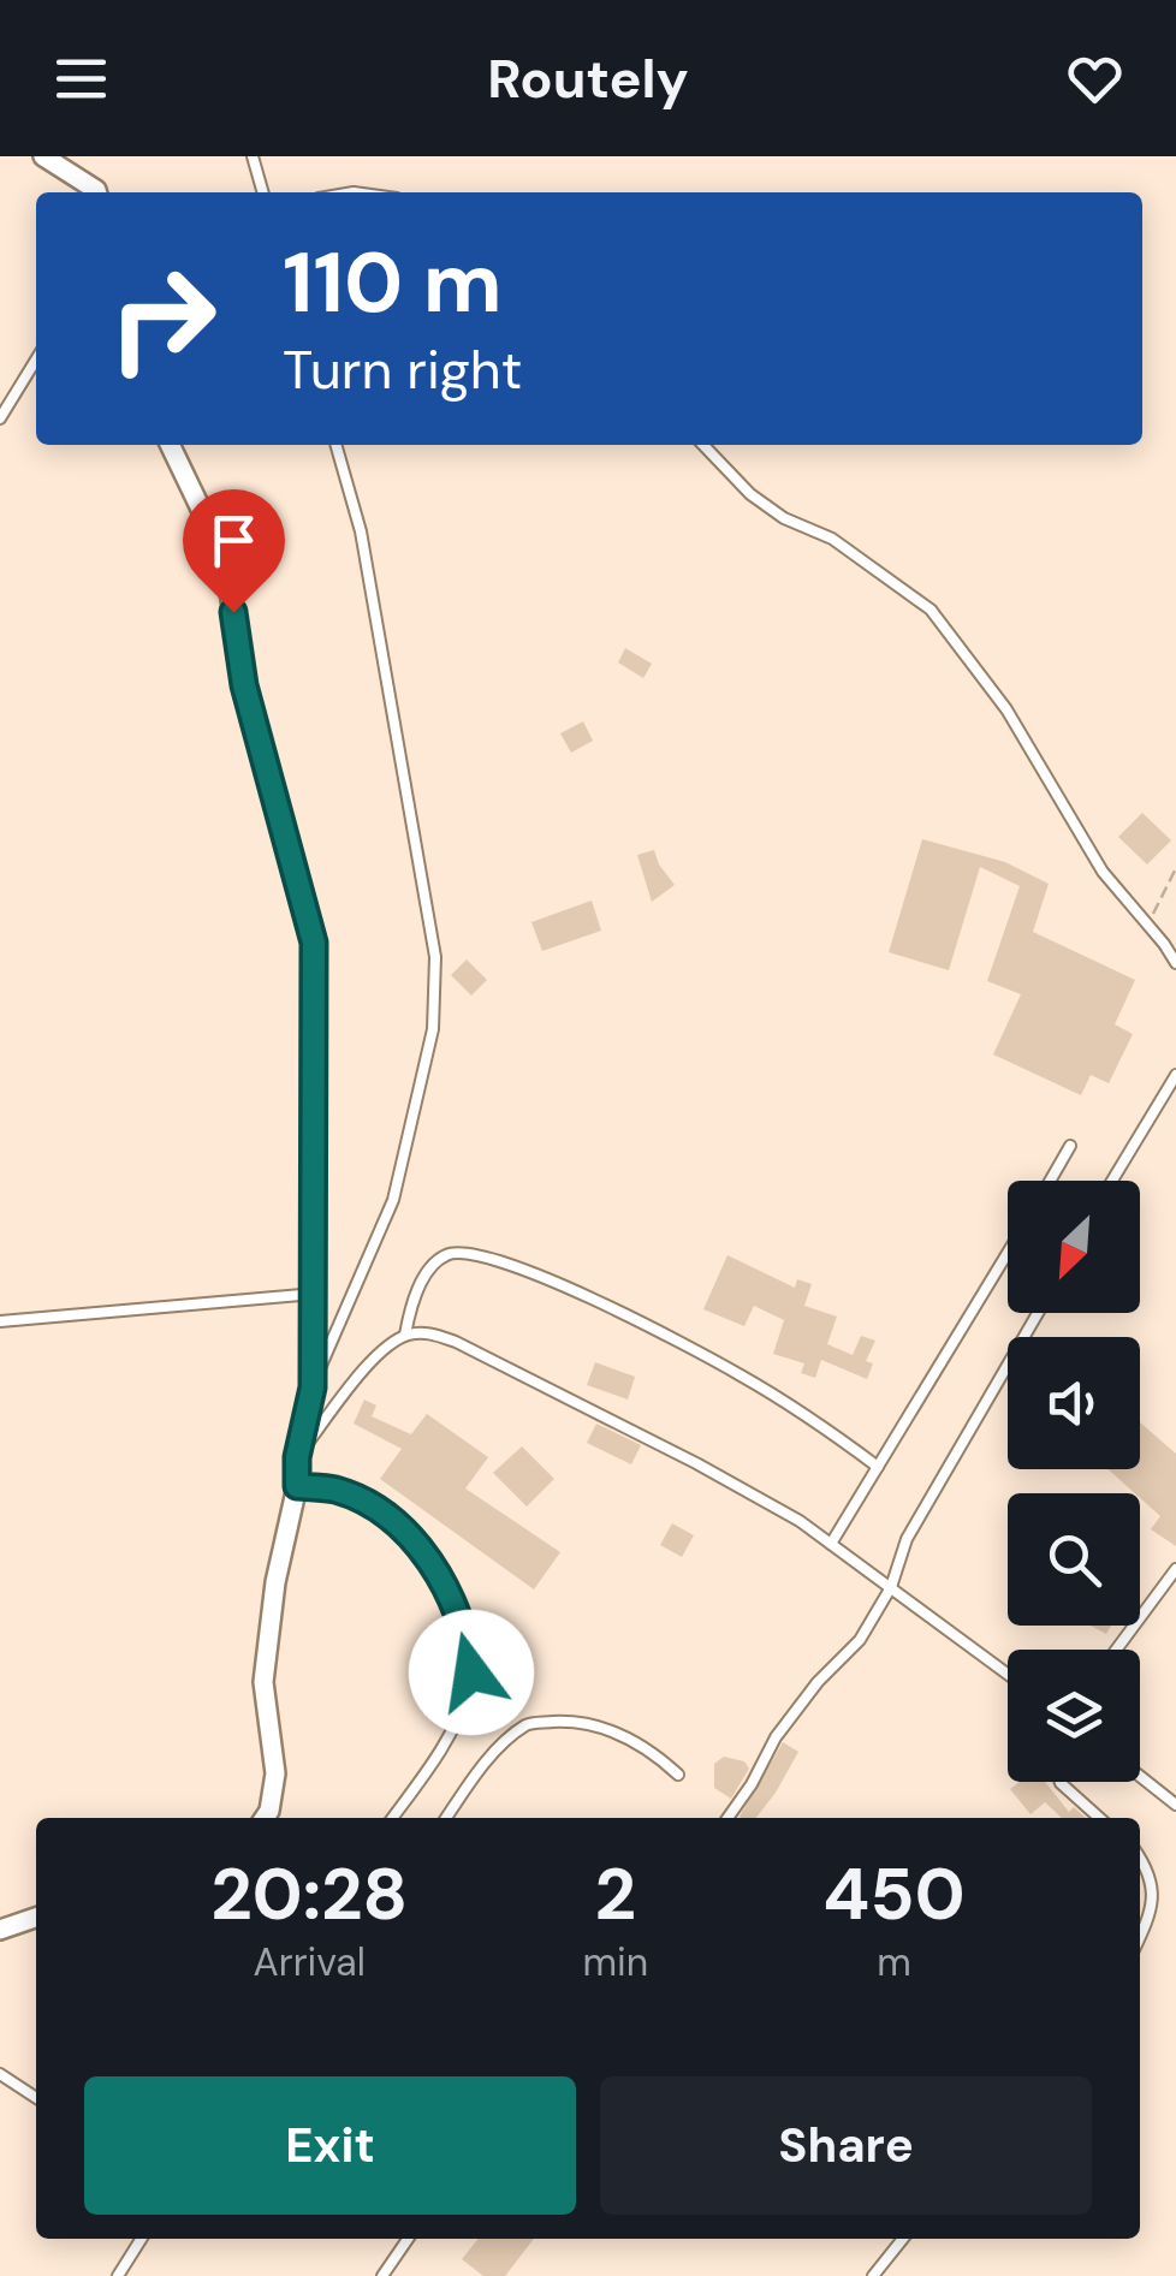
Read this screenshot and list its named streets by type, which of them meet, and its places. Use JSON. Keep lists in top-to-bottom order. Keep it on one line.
{"north":"bottom left","page":{"header":"Routely","turn":["110 m","Turn right"],"eta":["20:28","Arrival","2","min","450","m"],"buttons":["Exit","Share"]}}
